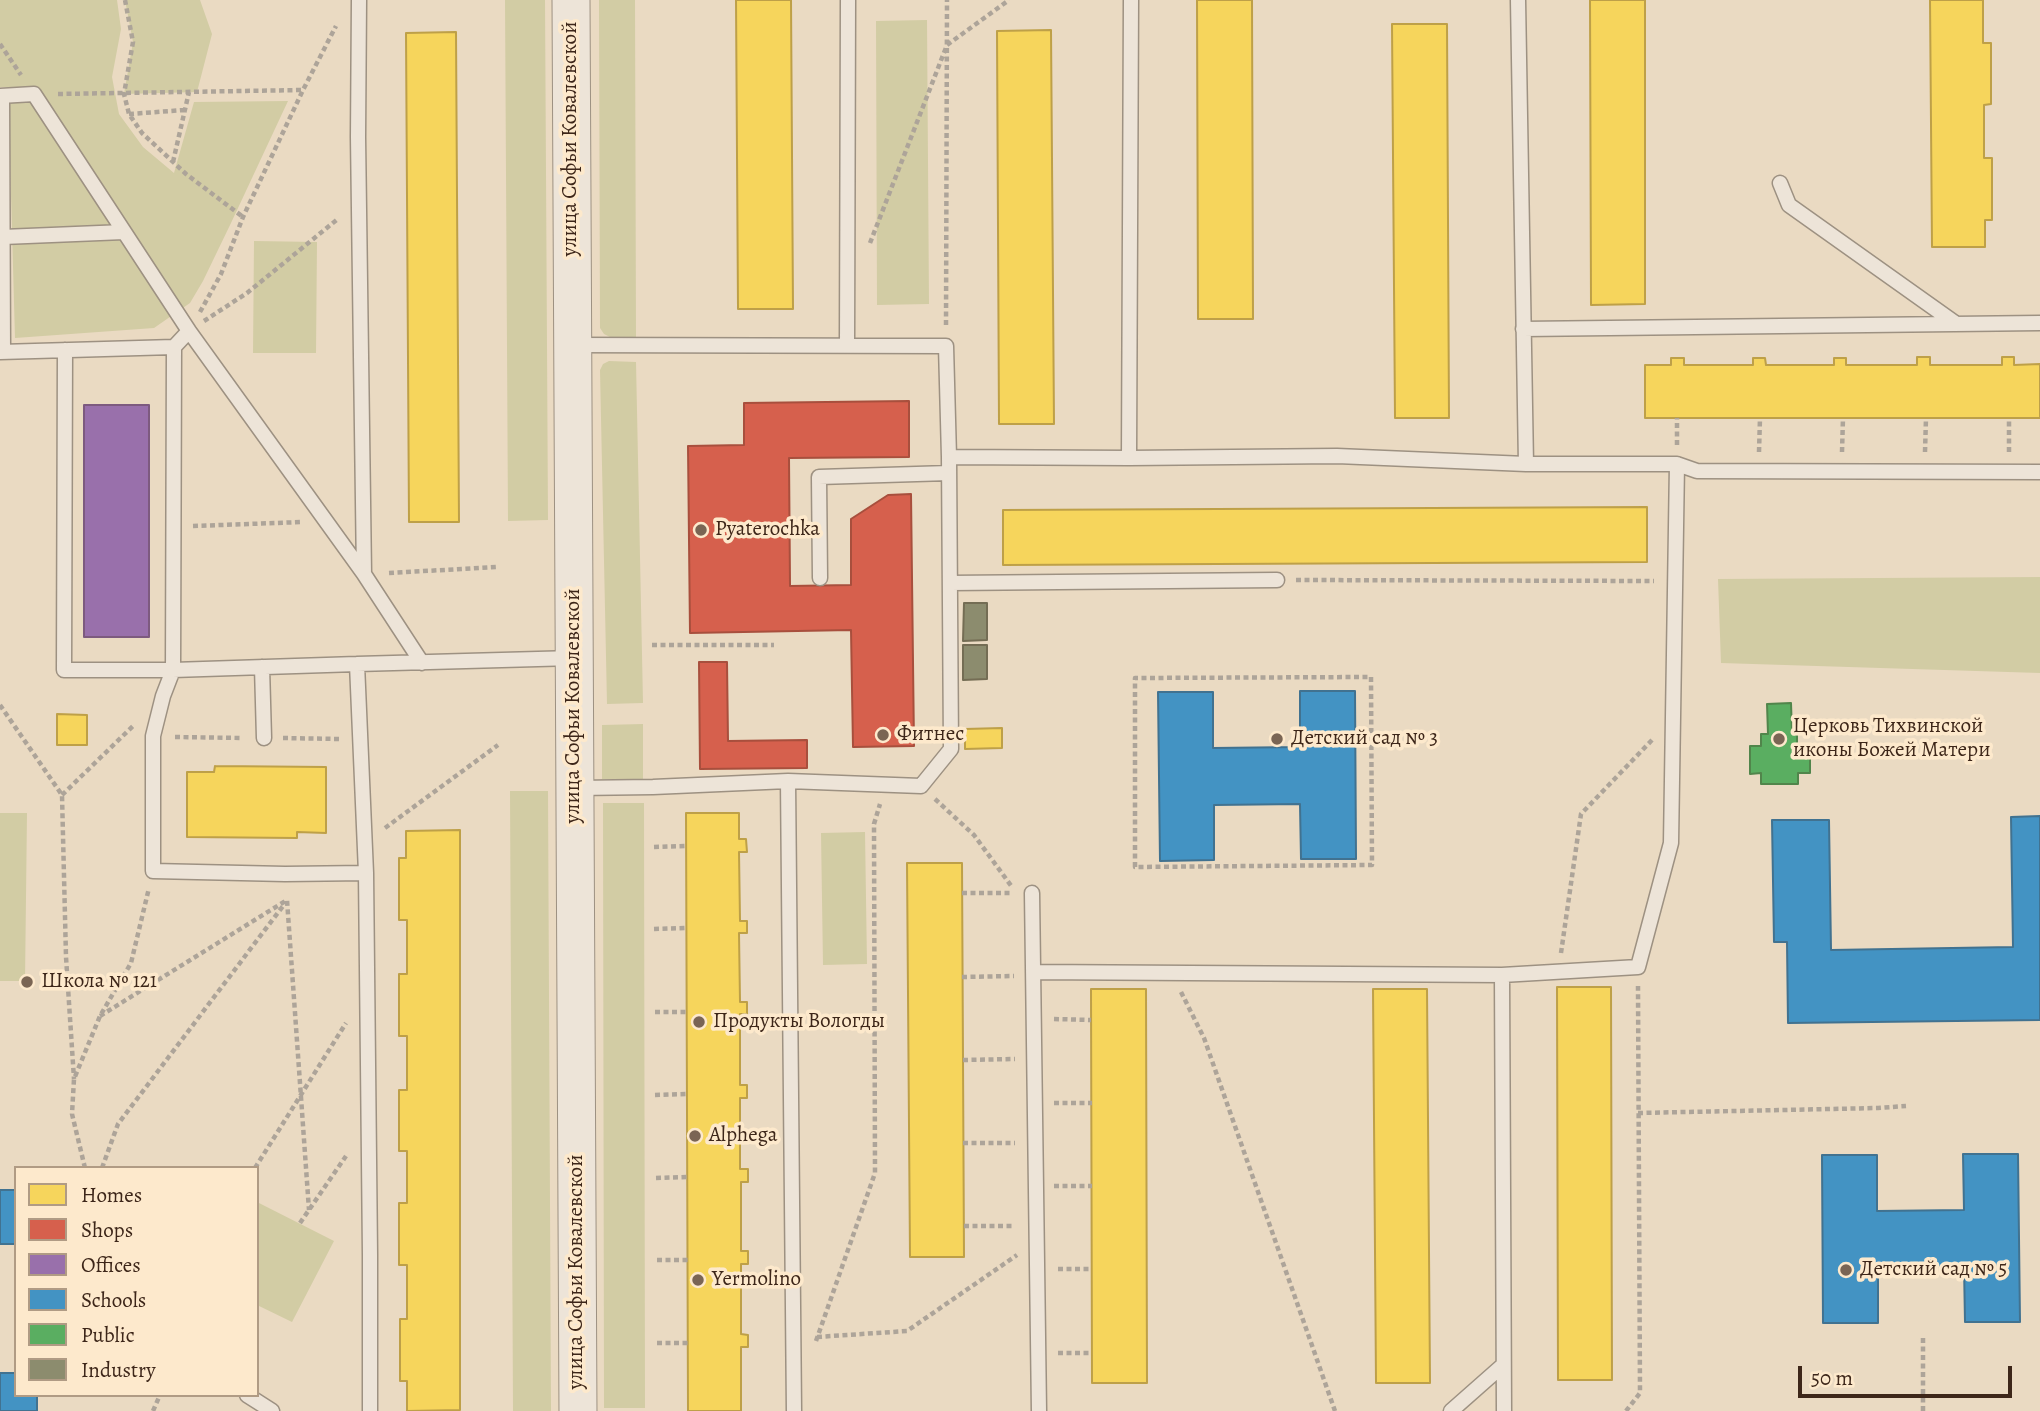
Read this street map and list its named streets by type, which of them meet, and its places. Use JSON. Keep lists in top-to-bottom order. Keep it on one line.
{"streets":{"street":["улица Софьи Ковалевской"]},"places":["Pyaterochka","Фитнес","Детский сад № 3","Церковь Тихвинской иконы Божей Матери","Школа № 121","Продукты Вологды","Alphega","Детский сад № 5","Yermolino"],"legend":["Homes","Shops","Offices","Schools","Public","Industry"],"scale_bar":"50 m"}
